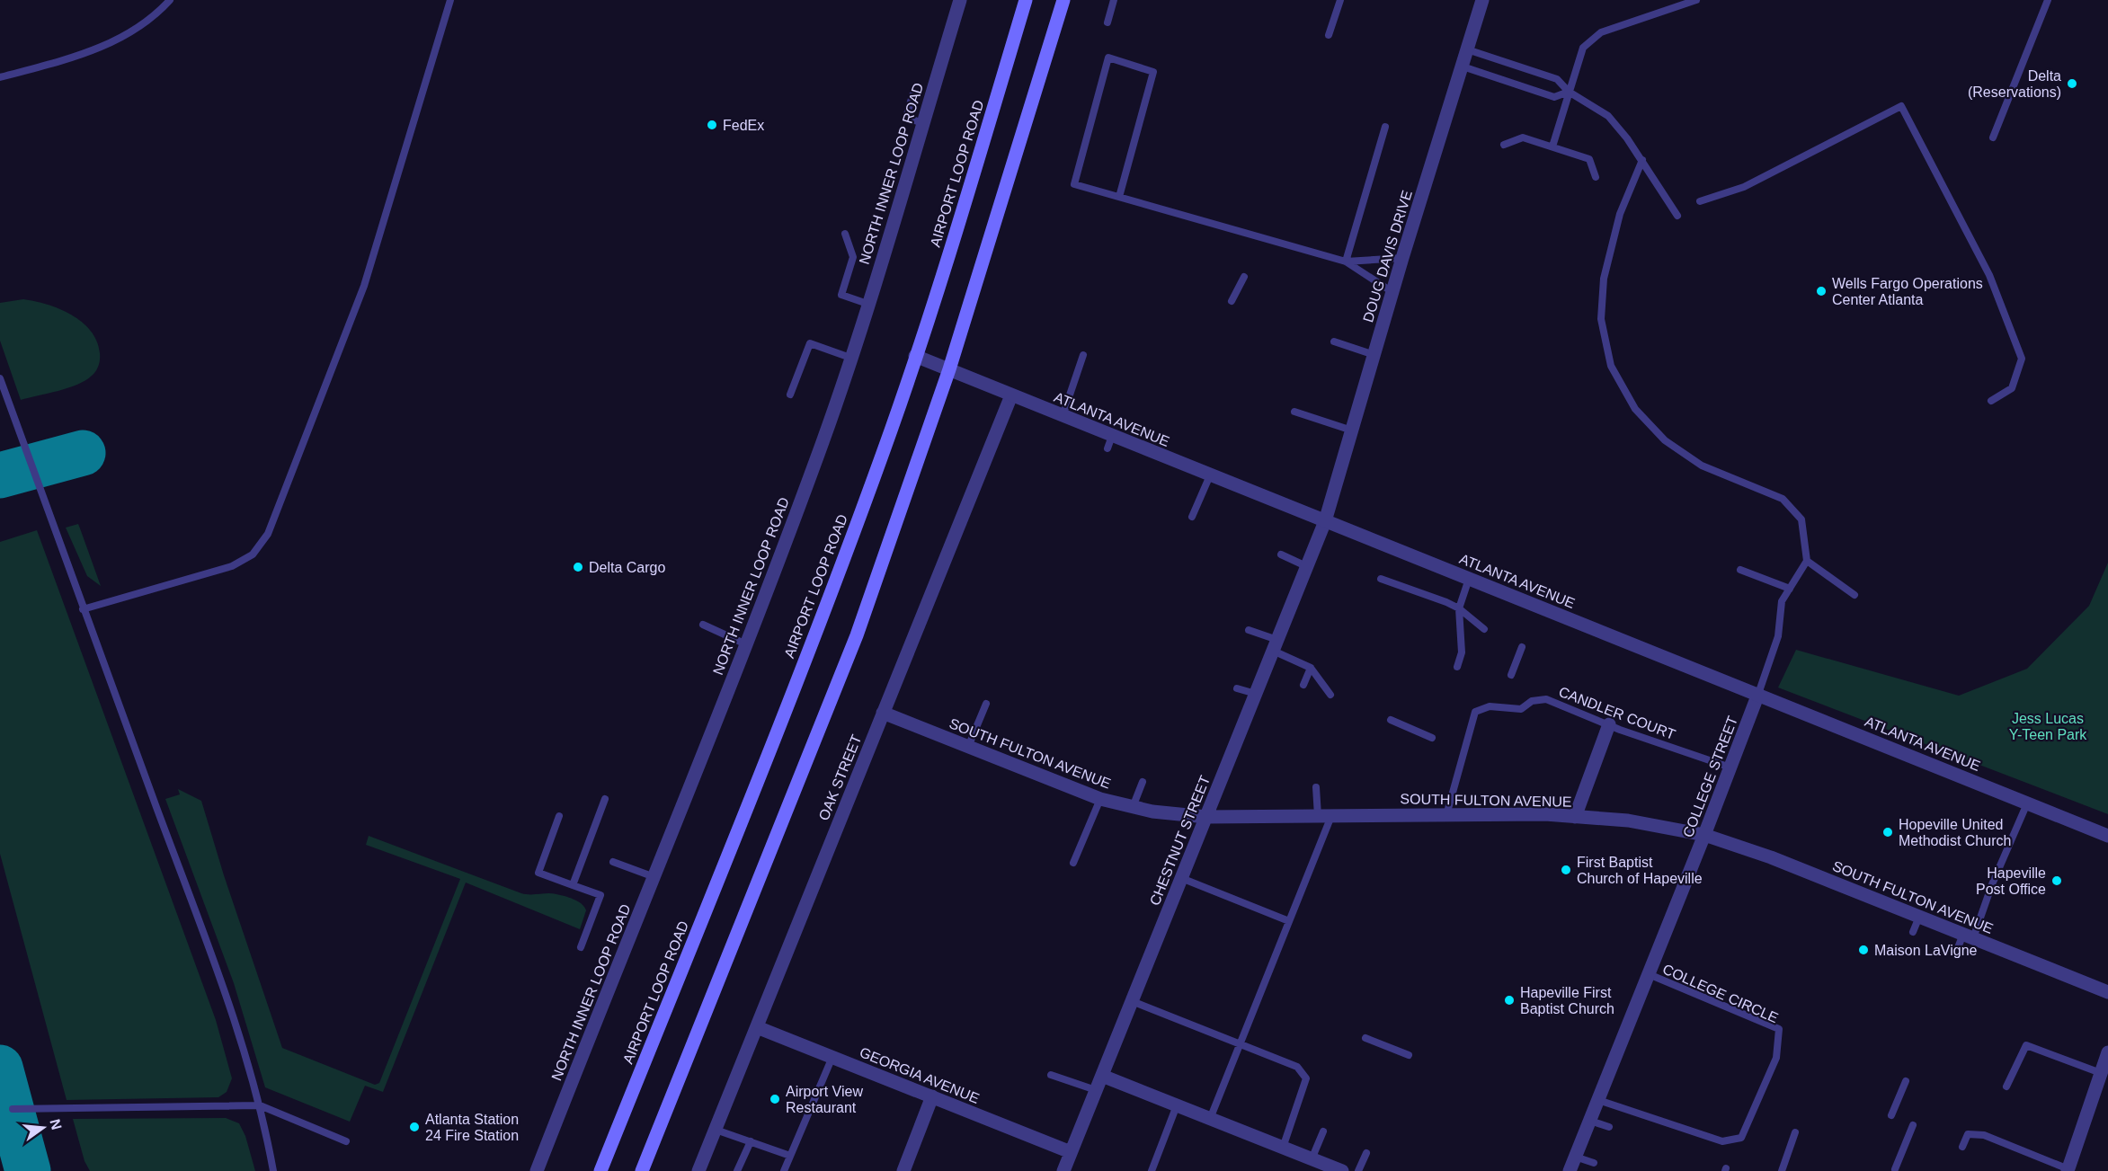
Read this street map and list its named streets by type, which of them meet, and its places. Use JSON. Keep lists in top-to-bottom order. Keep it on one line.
{"streets":{"main road":["AIRPORT LOOP ROAD"],"street":["NORTH INNER LOOP ROAD","DOUG DAVIS DRIVE","ATLANTA AVENUE","SOUTH FULTON AVENUE","COLLEGE STREET","OAK STREET","CHESTNUT STREET","GEORGIA AVENUE"],"lane":["CANDLER COURT","COLLEGE CIRCLE"]},"crossings":[["AIRPORT LOOP ROAD","ATLANTA AVENUE"],["DOUG DAVIS DRIVE","ATLANTA AVENUE"],["DOUG DAVIS DRIVE","CHESTNUT STREET"],["ATLANTA AVENUE","COLLEGE STREET"],["ATLANTA AVENUE","OAK STREET"],["ATLANTA AVENUE","CHESTNUT STREET"],["CANDLER COURT","SOUTH FULTON AVENUE"],["CANDLER COURT","COLLEGE STREET"],["SOUTH FULTON AVENUE","COLLEGE STREET"],["SOUTH FULTON AVENUE","OAK STREET"],["SOUTH FULTON AVENUE","CHESTNUT STREET"],["COLLEGE STREET","COLLEGE CIRCLE"],["OAK STREET","GEORGIA AVENUE"],["CHESTNUT STREET","GEORGIA AVENUE"]],"parks":["Jess Lucas Y-Teen Park"],"places":["Delta (Reservations)","FedEx","Wells Fargo Operations Center Atlanta","Delta Cargo","Hopeville United Methodist Church","First Baptist Church of Hapeville","Hapeville Post Office","Maison LaVigne","Hapeville First Baptist Church","Airport View Restaurant","Atlanta Station 24 Fire Station"],"north":"right"}
